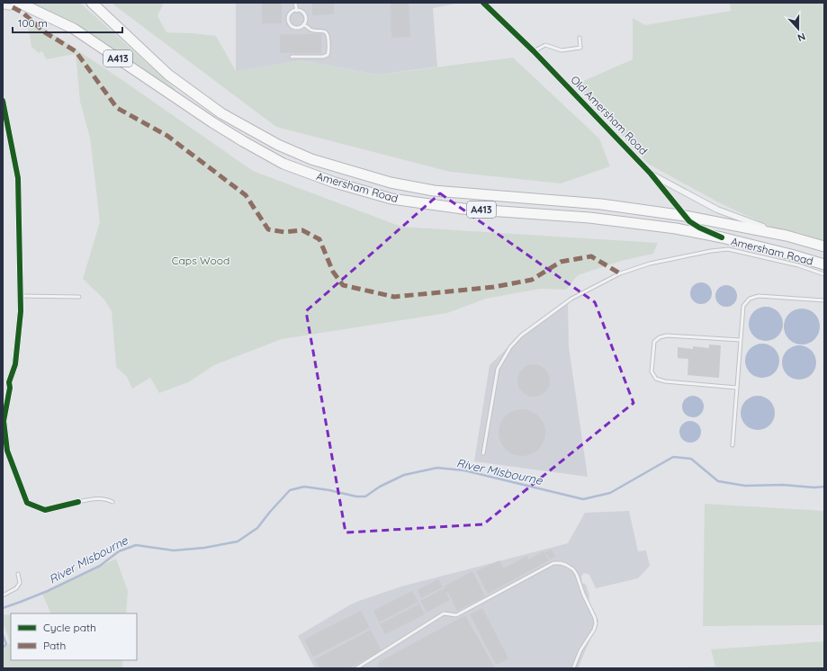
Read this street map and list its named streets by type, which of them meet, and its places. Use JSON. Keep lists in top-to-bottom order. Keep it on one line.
{"streets":{"highway":["A413","Amersham Road"],"street":["Old Amersham Road"]},"crossings":[["A413","Old Amersham Road"],["Old Amersham Road","Amersham Road"]],"water":["River Misbourne"],"parks":["Caps Wood"],"legend":["Cycle path","Path"],"scale_bar":"100 m","north":"bottom"}
